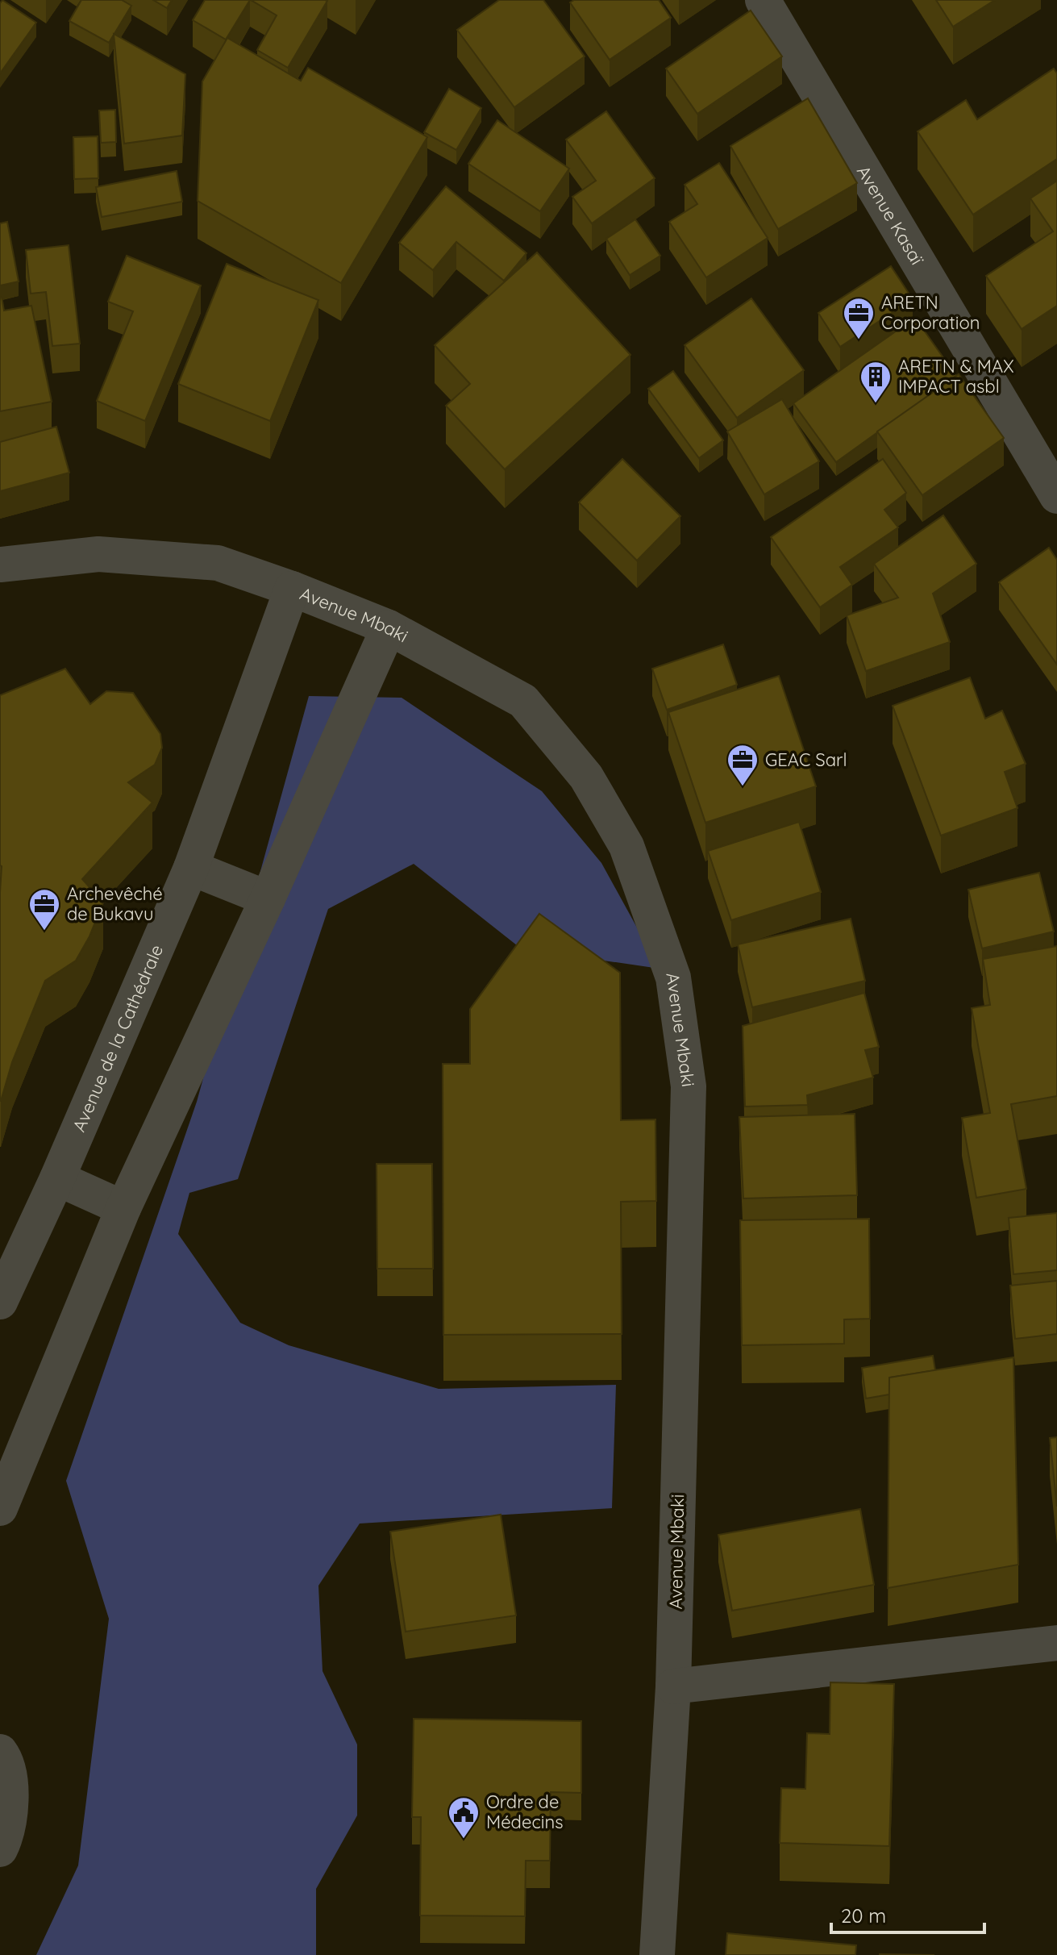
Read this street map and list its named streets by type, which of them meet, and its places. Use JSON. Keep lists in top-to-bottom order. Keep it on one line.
{"streets":{"street":["Avenue Kasaï","Avenue Mbaki","Avenue de la Cathédrale"]},"crossings":[["Avenue Mbaki","Avenue de la Cathédrale"]],"places":{"office":["ARETN Corporation","GEAC Sarl","Archevêché de Bukavu"],"building":["ARETN & MAX IMPACT asbl"],"public building":["Ordre de Médecins"]},"scale_bar":"20 m"}
